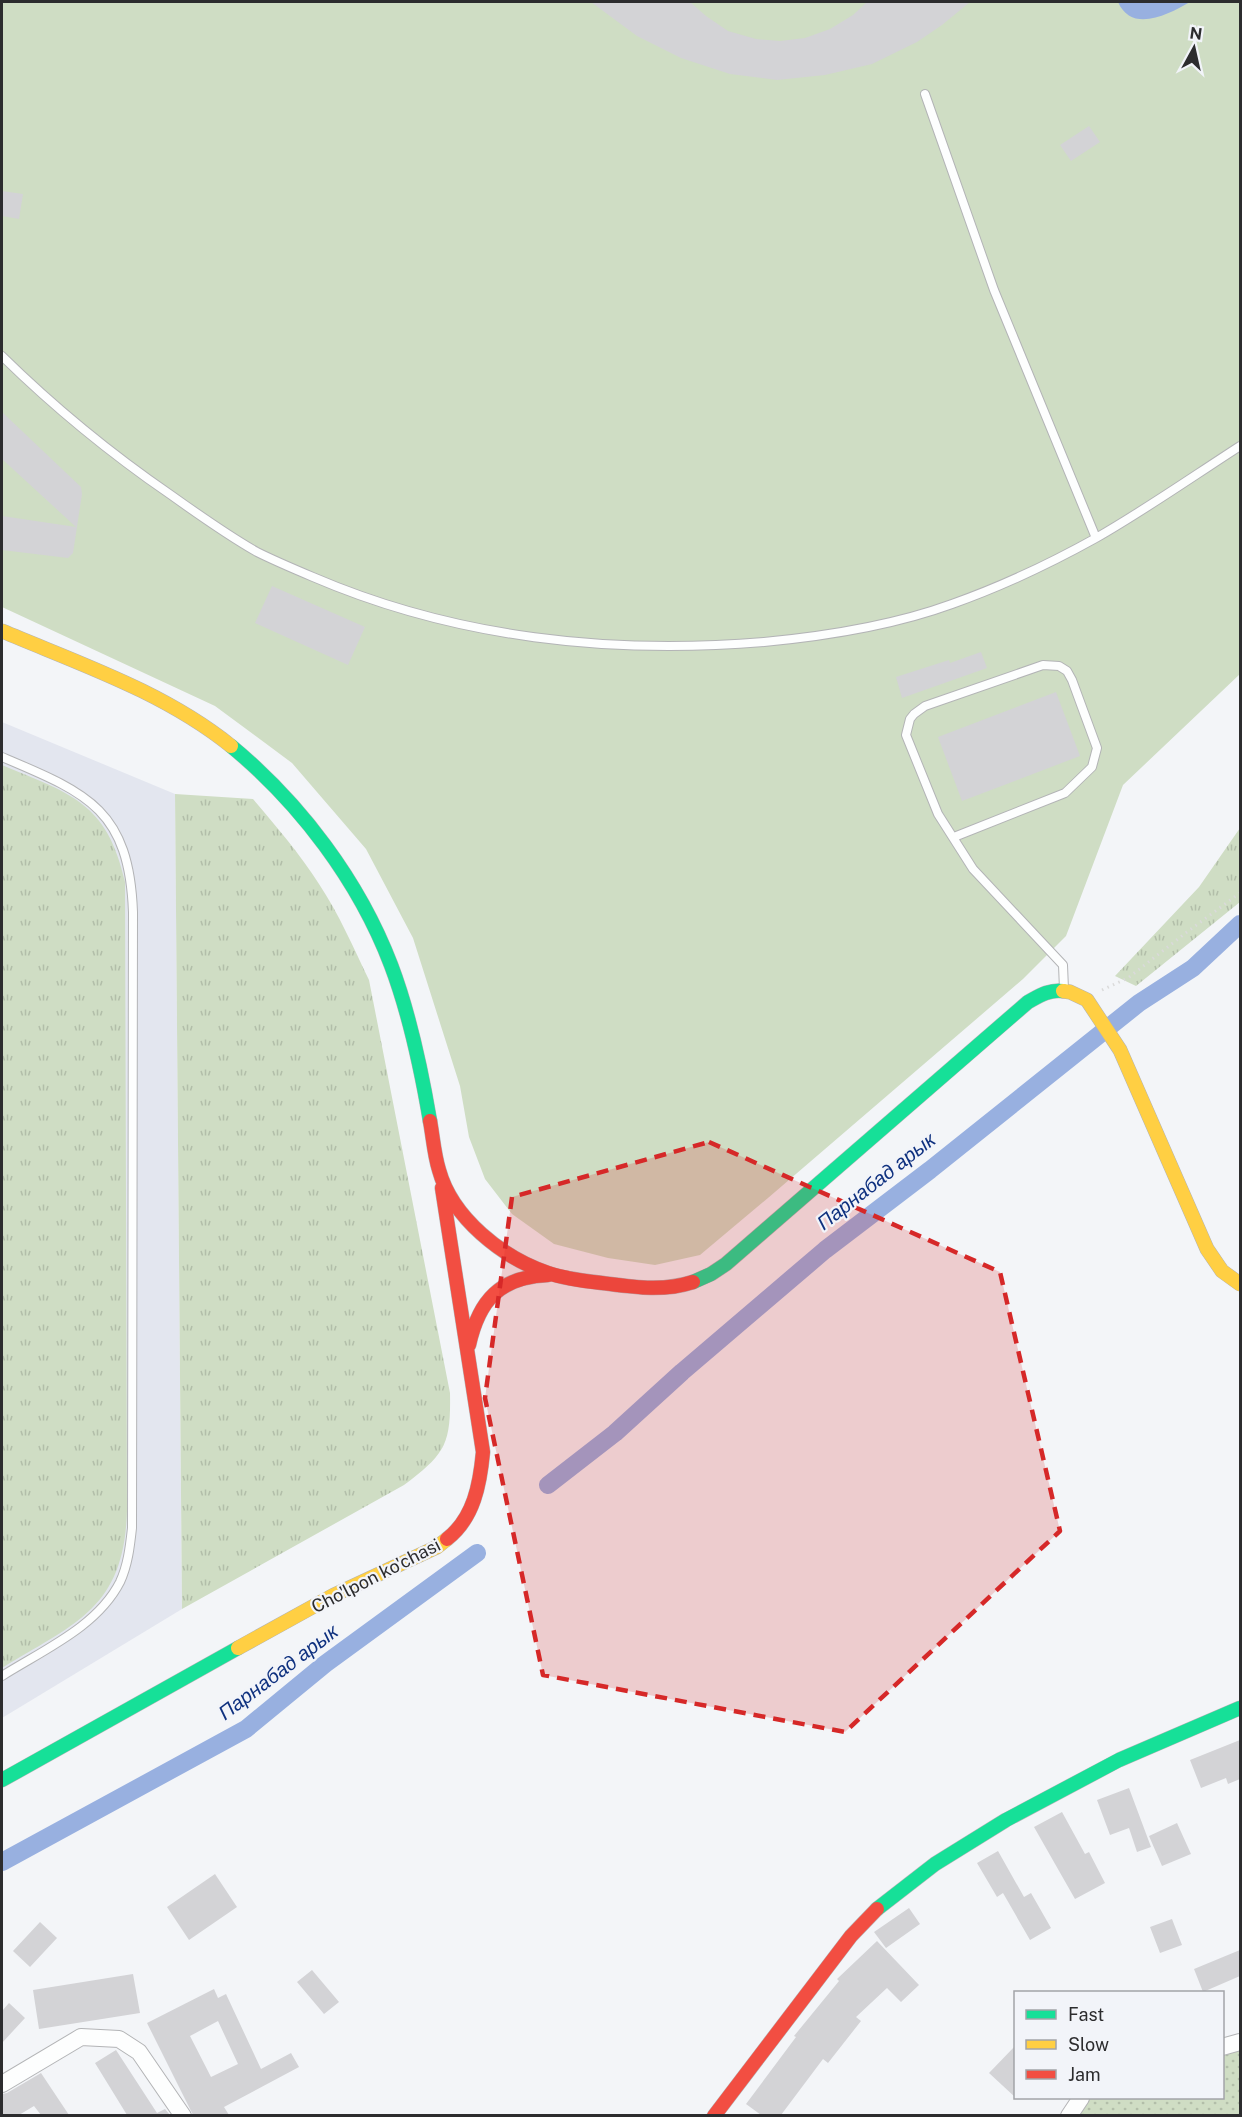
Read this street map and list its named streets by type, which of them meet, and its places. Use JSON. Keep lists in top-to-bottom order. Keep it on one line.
{"streets":{"main road":["Cho'lpon ko'chasi"]},"water":["Парнабад арык"],"legend":["Fast","Slow","Jam"],"north":"top"}
